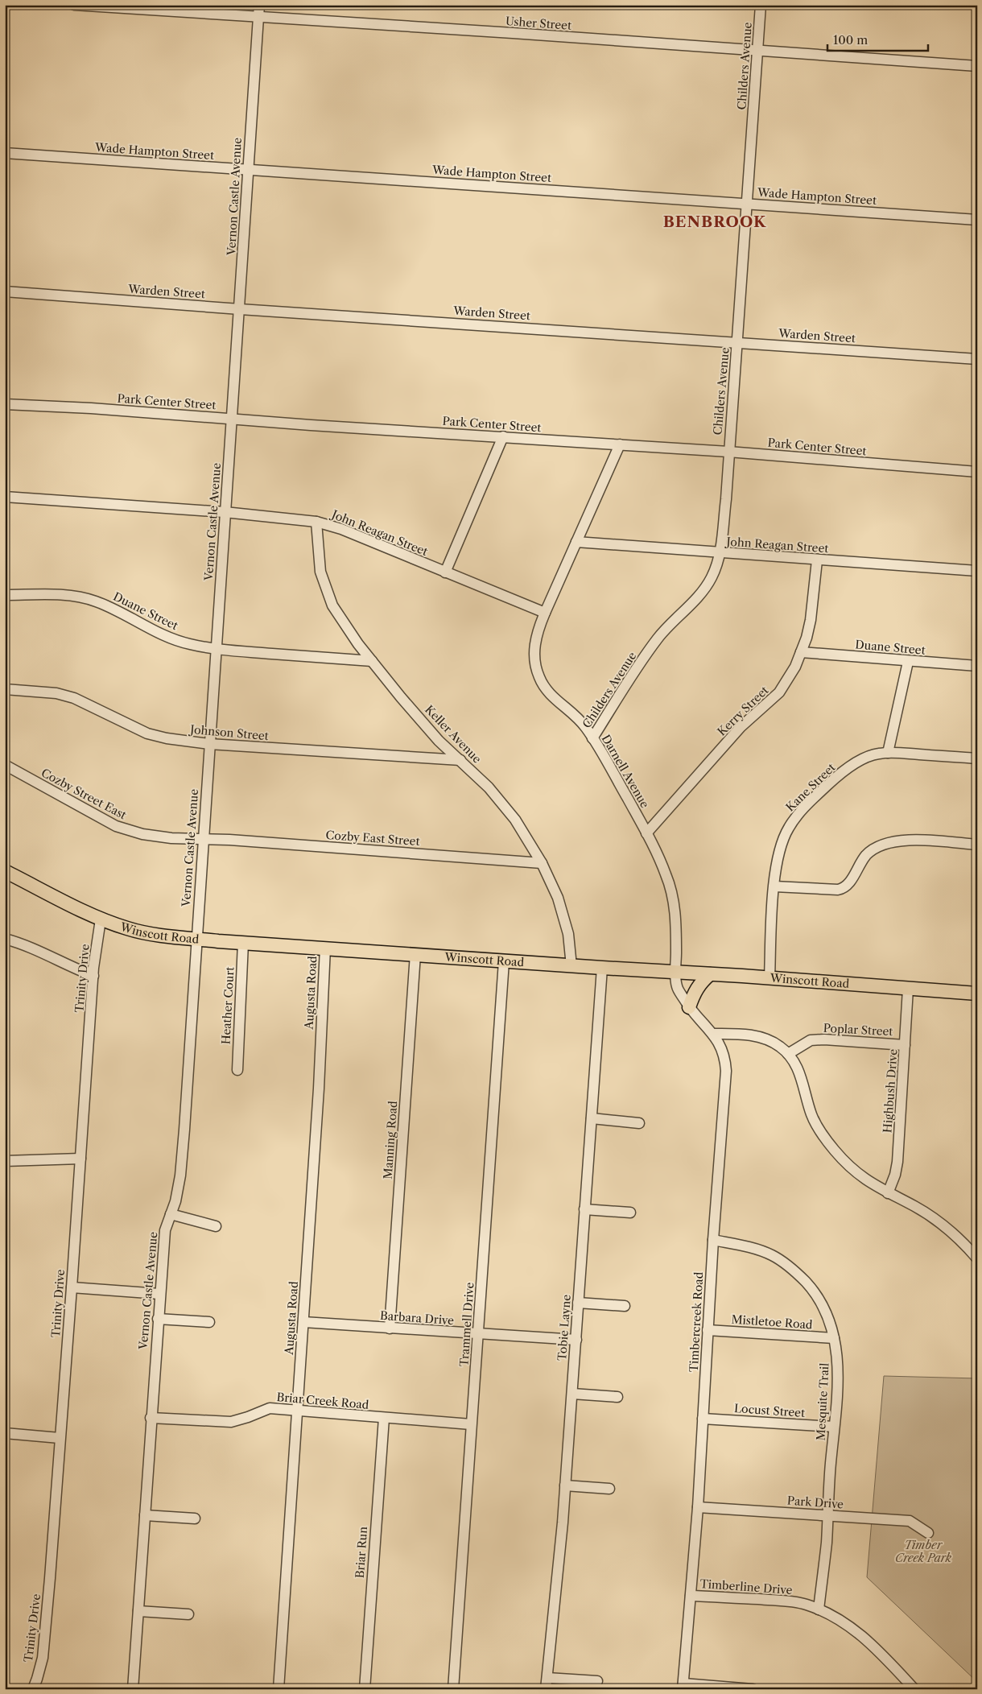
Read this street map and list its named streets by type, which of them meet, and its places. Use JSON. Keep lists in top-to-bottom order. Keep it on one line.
{"streets":{"main road":["Winscott Road"],"street":["Usher Street","Childers Avenue","Wade Hampton Street","Vernon Castle Avenue","Warden Street","Park Center Street","John Reagan Street","Duane Street","Kerry Street","Johnson Street","Keller Avenue","Darnell Avenue","Kane Street","Cozby Street East","Cozby East Street","Trinity Drive","Augusta Road","Heather Court","Poplar Street","Highbush Drive","Manning Road","Barbara Drive","Timbercreek Road","Mistletoe Road","Trammell Drive","Tobie Layne","Briar Creek Road","Mesquite Trail","Locust Street","Park Drive","Briar Run","Timberline Drive"]},"crossings":[["Usher Street","Childers Avenue"],["Usher Street","Vernon Castle Avenue"],["Childers Avenue","Wade Hampton Street"],["Childers Avenue","Warden Street"],["Childers Avenue","Park Center Street"],["Childers Avenue","John Reagan Street"],["Childers Avenue","Darnell Avenue"],["Wade Hampton Street","Vernon Castle Avenue"],["Vernon Castle Avenue","Warden Street"],["Vernon Castle Avenue","Park Center Street"],["Vernon Castle Avenue","John Reagan Street"],["Vernon Castle Avenue","Duane Street"],["Vernon Castle Avenue","Johnson Street"],["Vernon Castle Avenue","Cozby Street East"],["Vernon Castle Avenue","Cozby East Street"],["Vernon Castle Avenue","Winscott Road"],["Vernon Castle Avenue","Briar Creek Road"],["Park Center Street","Darnell Avenue"],["John Reagan Street","Kerry Street"],["John Reagan Street","Keller Avenue"],["John Reagan Street","Darnell Avenue"],["Duane Street","Kerry Street"],["Duane Street","Keller Avenue"],["Kerry Street","Darnell Avenue"],["Johnson Street","Keller Avenue"],["Keller Avenue","Cozby East Street"],["Keller Avenue","Winscott Road"],["Darnell Avenue","Winscott Road"],["Darnell Avenue","Timbercreek Road"],["Kane Street","Winscott Road"],["Cozby Street East","Cozby East Street"],["Winscott Road","Trinity Drive"],["Winscott Road","Augusta Road"],["Winscott Road","Heather Court"],["Winscott Road","Highbush Drive"],["Winscott Road","Manning Road"],["Winscott Road","Timbercreek Road"],["Winscott Road","Trammell Drive"],["Winscott Road","Tobie Layne"],["Augusta Road","Barbara Drive"],["Augusta Road","Briar Creek Road"],["Poplar Street","Highbush Drive"],["Manning Road","Barbara Drive"],["Barbara Drive","Trammell Drive"],["Barbara Drive","Tobie Layne"],["Timbercreek Road","Mistletoe Road"],["Timbercreek Road","Mesquite Trail"],["Timbercreek Road","Locust Street"],["Timbercreek Road","Park Drive"],["Timbercreek Road","Timberline Drive"],["Mistletoe Road","Mesquite Trail"],["Trammell Drive","Briar Creek Road"],["Briar Creek Road","Briar Run"],["Mesquite Trail","Locust Street"],["Mesquite Trail","Park Drive"],["Mesquite Trail","Timberline Drive"]],"districts":["BENBROOK"],"parks":["Timber Creek Park"],"scale_bar":"100 m"}
